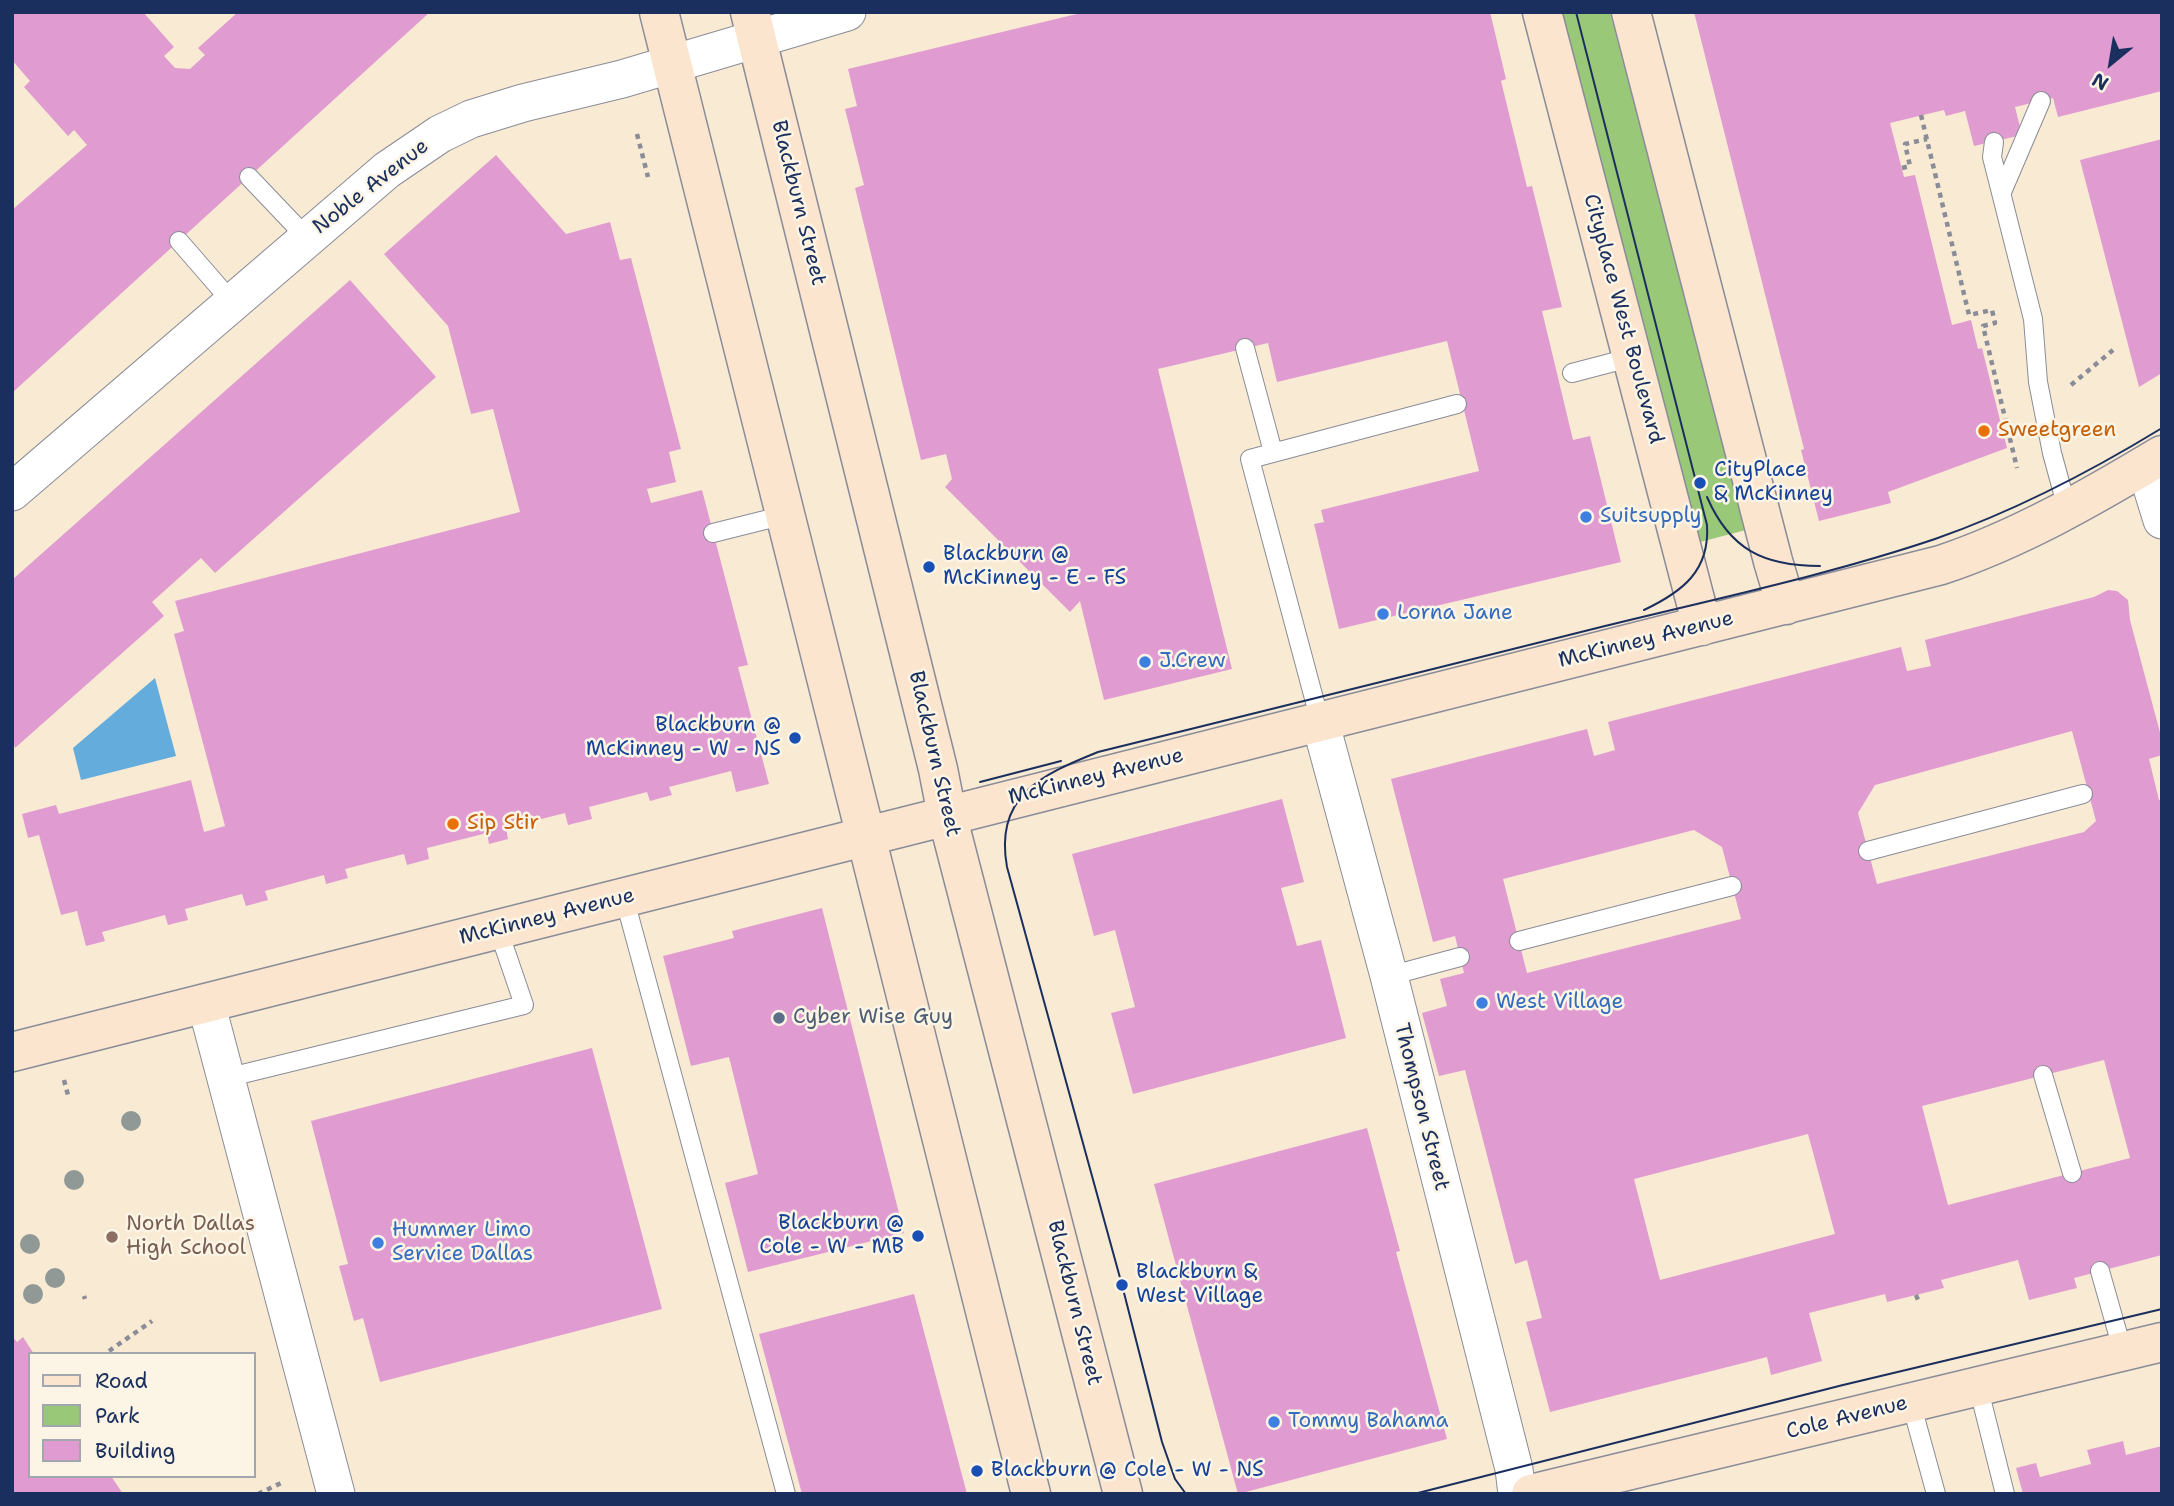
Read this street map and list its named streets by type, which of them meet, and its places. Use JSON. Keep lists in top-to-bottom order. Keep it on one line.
{"streets":{"street":["Noble Avenue","Blackburn Street","Cityplace West Boulevard","McKinney Avenue","Thompson Street","Cole Avenue"]},"crossings":[["Noble Avenue","Blackburn Street"],["Blackburn Street","McKinney Avenue"],["Cityplace West Boulevard","McKinney Avenue"],["McKinney Avenue","Thompson Street"]],"places":["Sweetgreen","CityPlace & McKinney","Suitsupply","Blackburn @ McKinney - E - FS","Lorna Jane","J.Crew","Blackburn @ McKinney - W - NS","Sip Stir","West Village","Cyber Wise Guy","Blackburn @ Cole - W - MB","North Dallas High School","Hummer Limo Service Dallas","Blackburn & West Village","Tommy Bahama","Blackburn @ Cole - W - NS"],"legend":["Road","Park","Building"],"north":"bottom left"}
